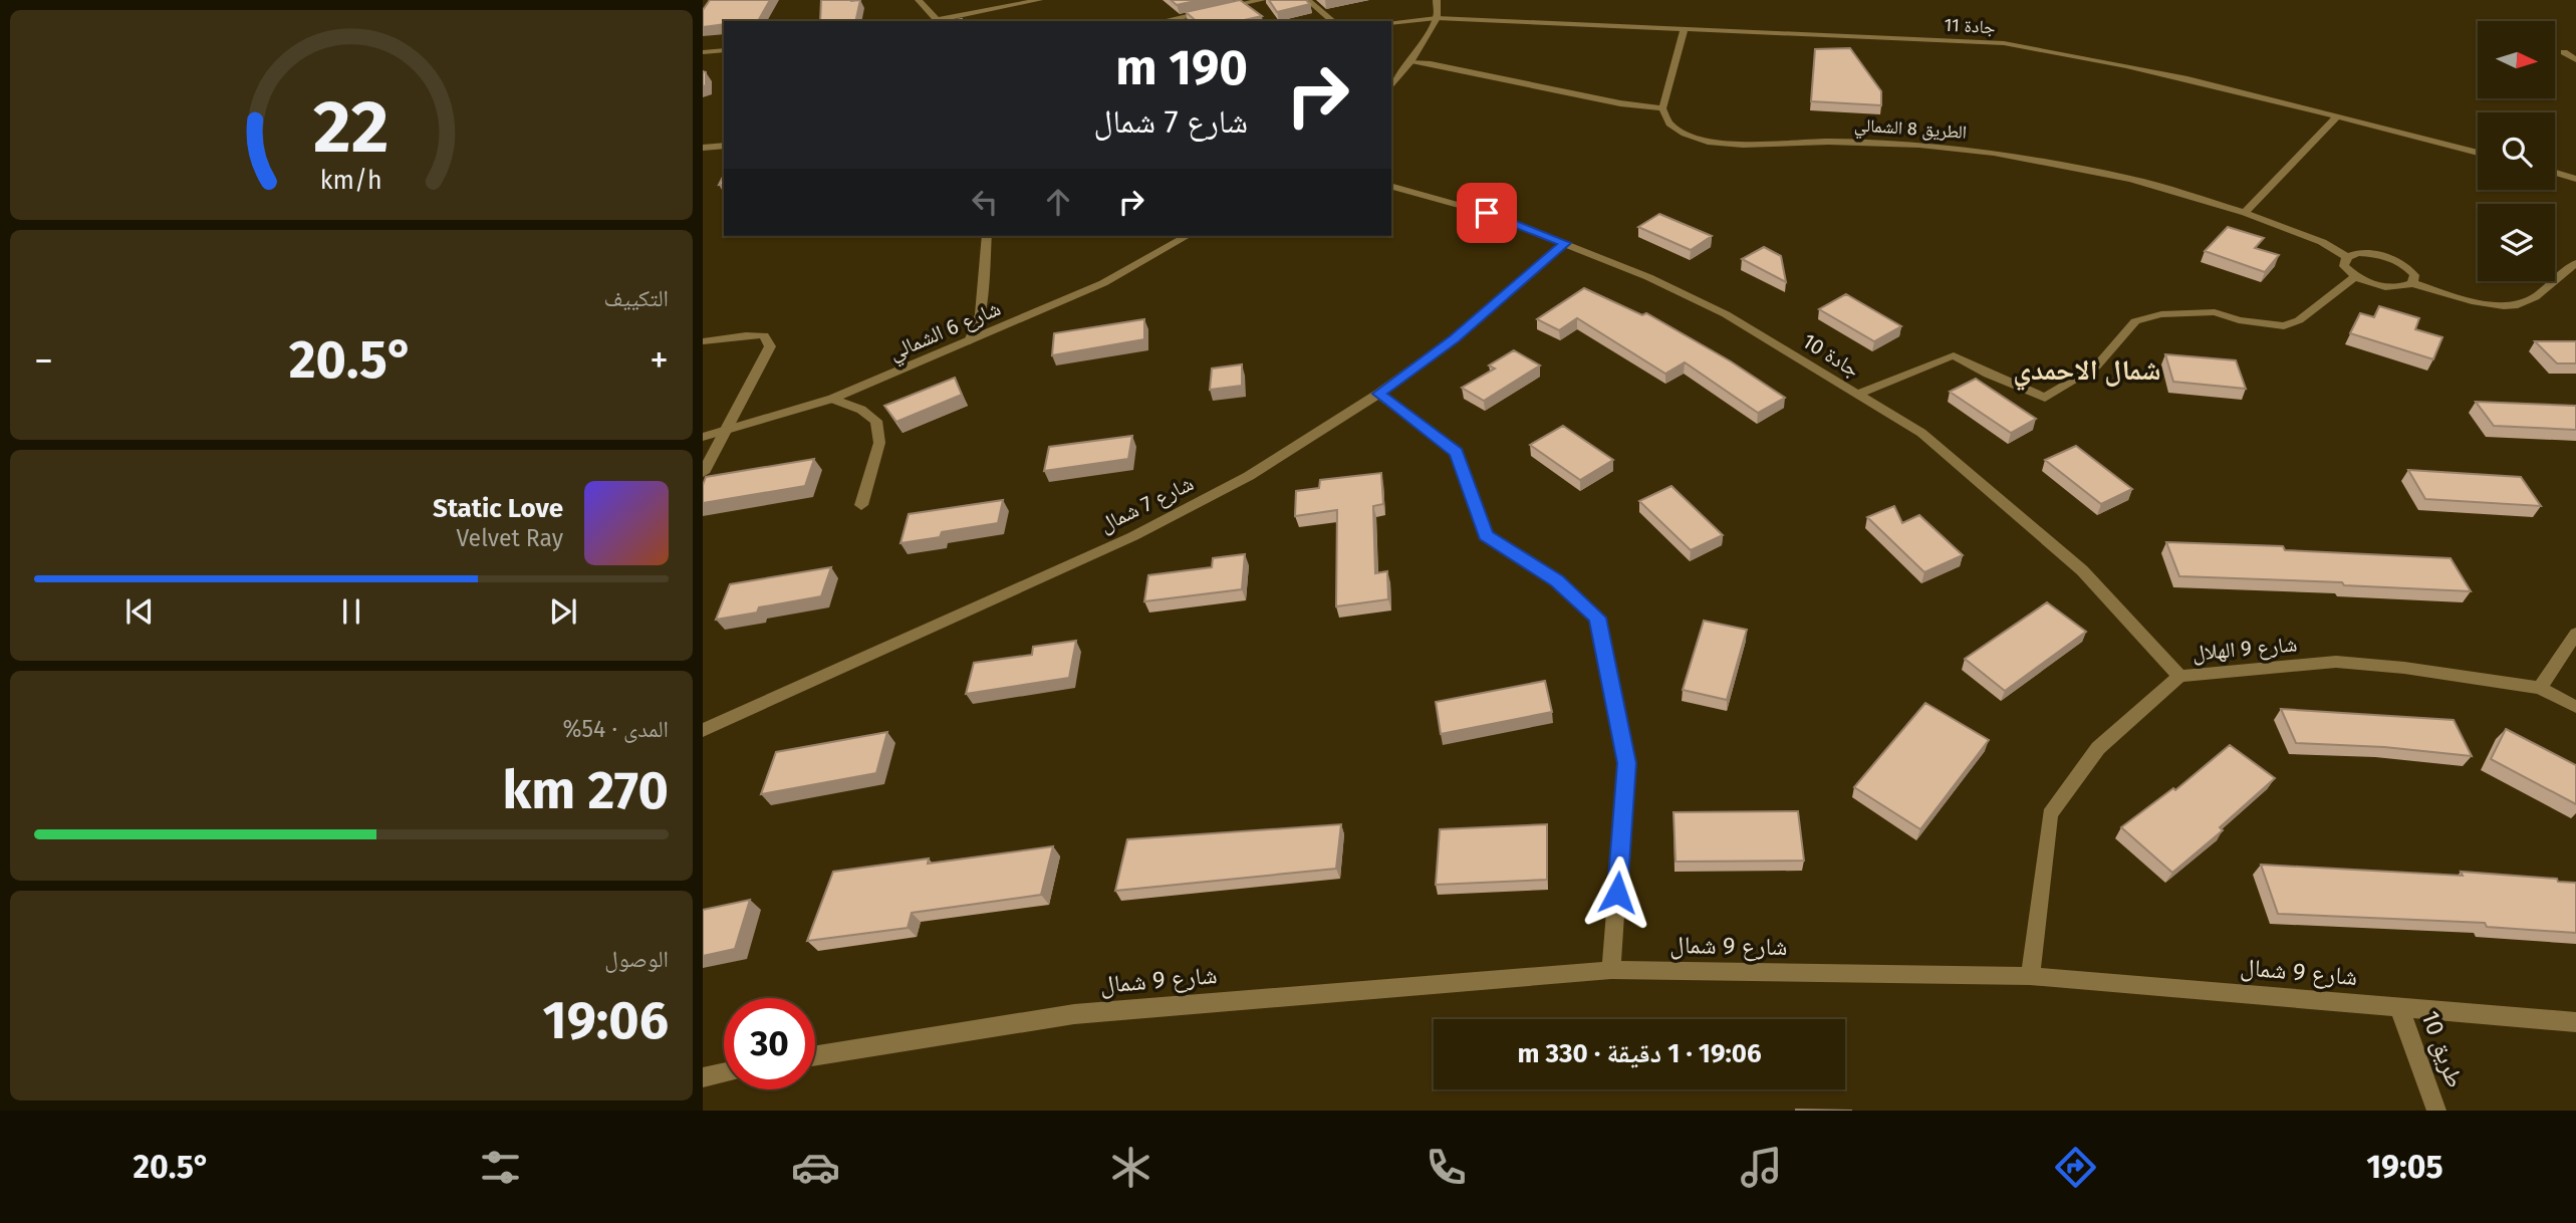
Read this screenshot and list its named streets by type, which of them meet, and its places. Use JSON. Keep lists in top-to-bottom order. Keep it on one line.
{"streets":{"street":["جادة 11","الطريق 8 الشمالي","شارع 6 الشمالي","جادة 10","شارع 7 شمال","شارع 9 الهلال","شارع 9 شمال","طريق 10"]},"crossings":[["جادة 10","شارع 7 شمال"],["جادة 10","شارع 9 الهلال"],["شارع 9 الهلال","شارع 9 شمال"],["شارع 9 شمال","طريق 10"]],"districts":["شمال الاحمدي"],"north":"right","page":{"turn":["190 m","شارع 7 شمال"],"tile":["التكييف",["المدى · 54%","270 km"],["الوصول","19:06"]],"heat":["−","20.5°","+"],"song":["Static Love","Velvet Ray"],"limit":"30","trip":"19:06 · 1 دقيقة · 330 m","tabs":["19:05","20.5°"],"gauge":["22","km/h"]}}
